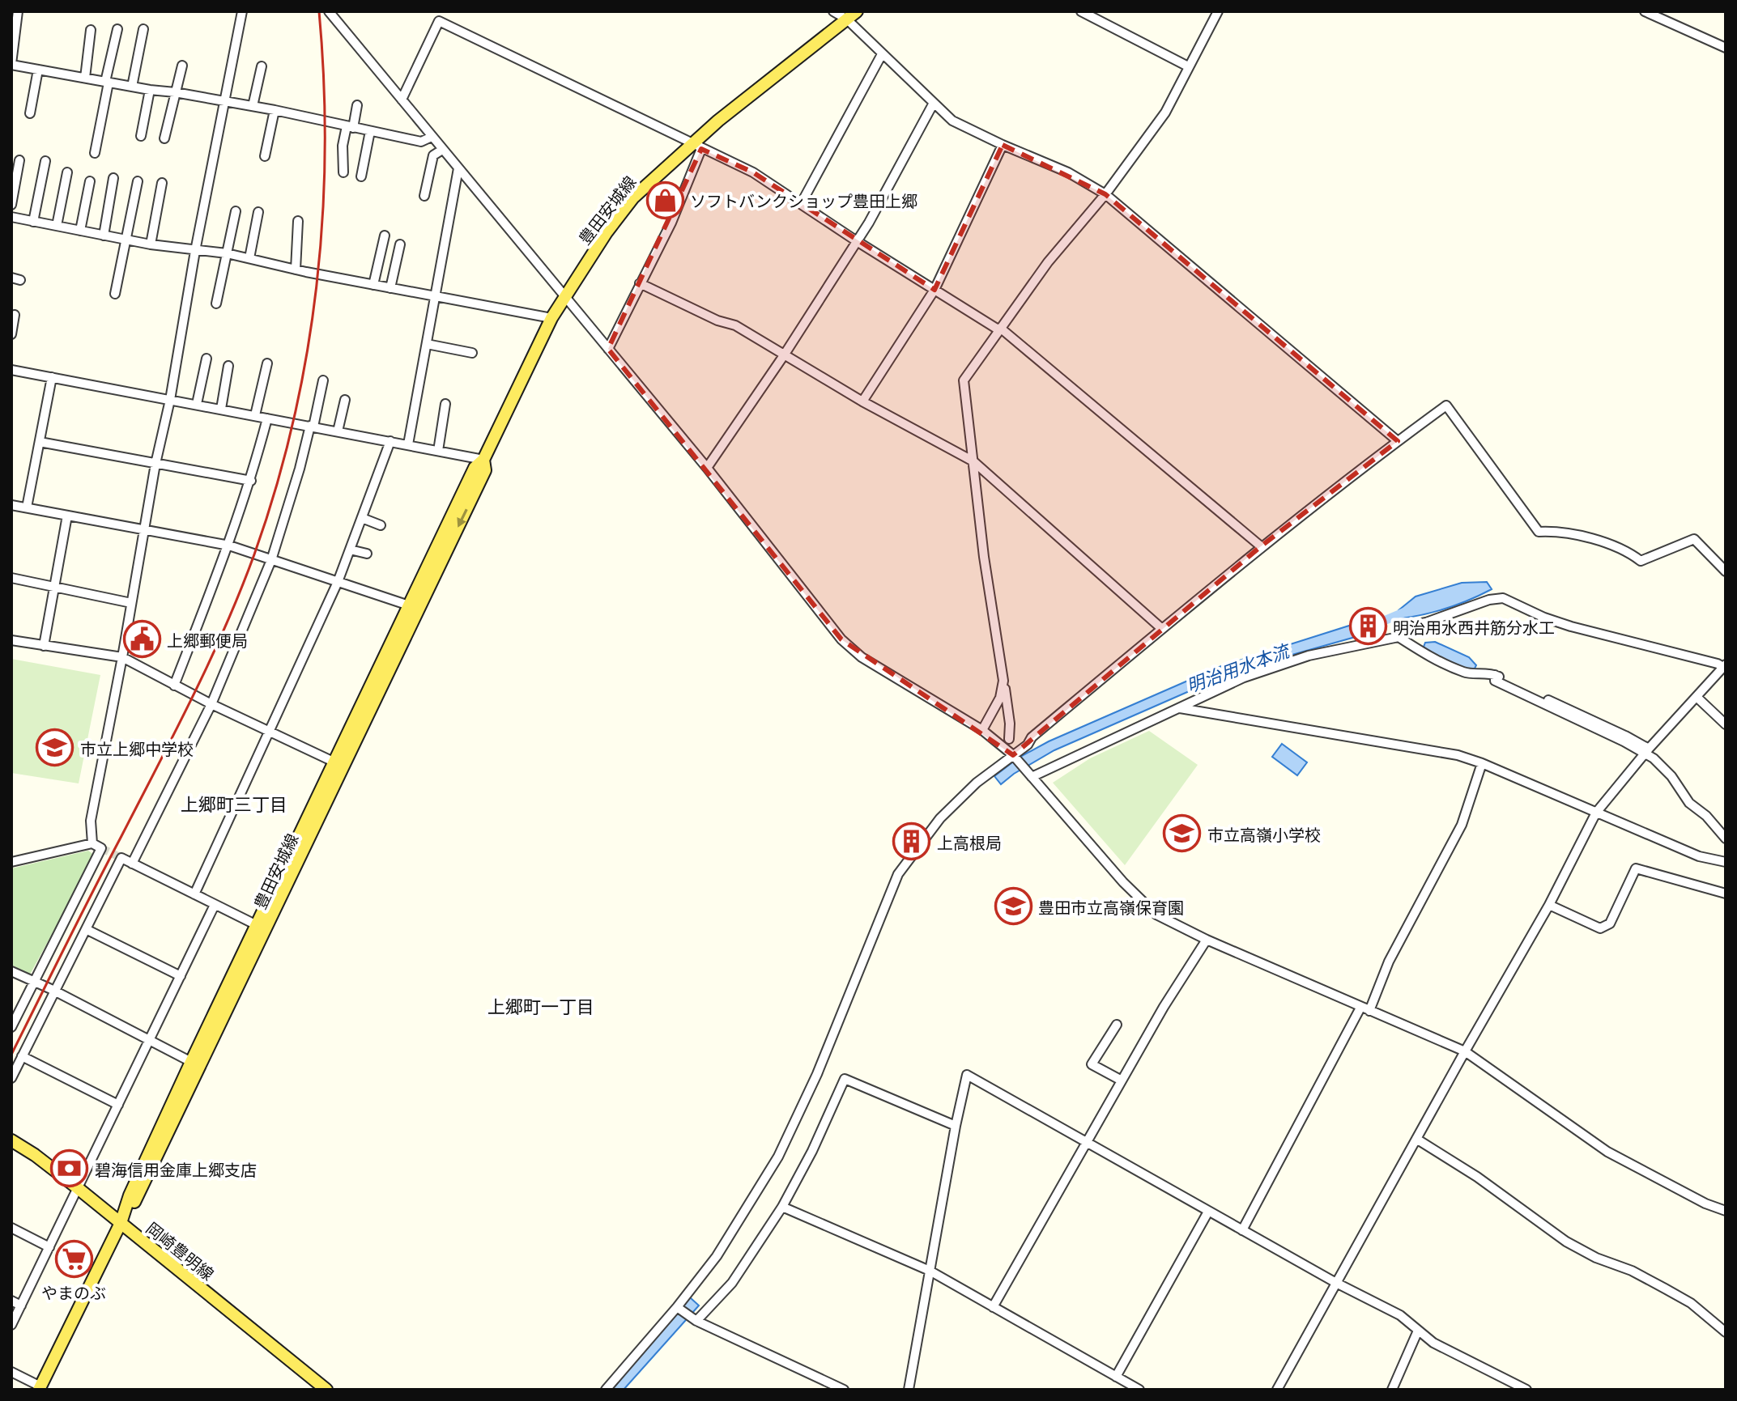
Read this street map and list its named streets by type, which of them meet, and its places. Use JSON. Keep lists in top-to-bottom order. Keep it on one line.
{"streets":{"main road":["豊田安城線","岡崎豊明線"]},"crossings":[["豊田安城線","岡崎豊明線"]],"districts":["上郷町三丁目","上郷町一丁目"],"water":["明治用水本流"],"places":{"shop":["ソフトバンクショップ豊田上郷"],"building":["明治用水西井筋分水工","上高根局"],"public building":["上郷郵便局"],"school or university":["市立上郷中学校","市立高嶺小学校","豊田市立高嶺保育園"],"bank":["碧海信用金庫上郷支店"],"supermarket":["やまのぶ"]}}
